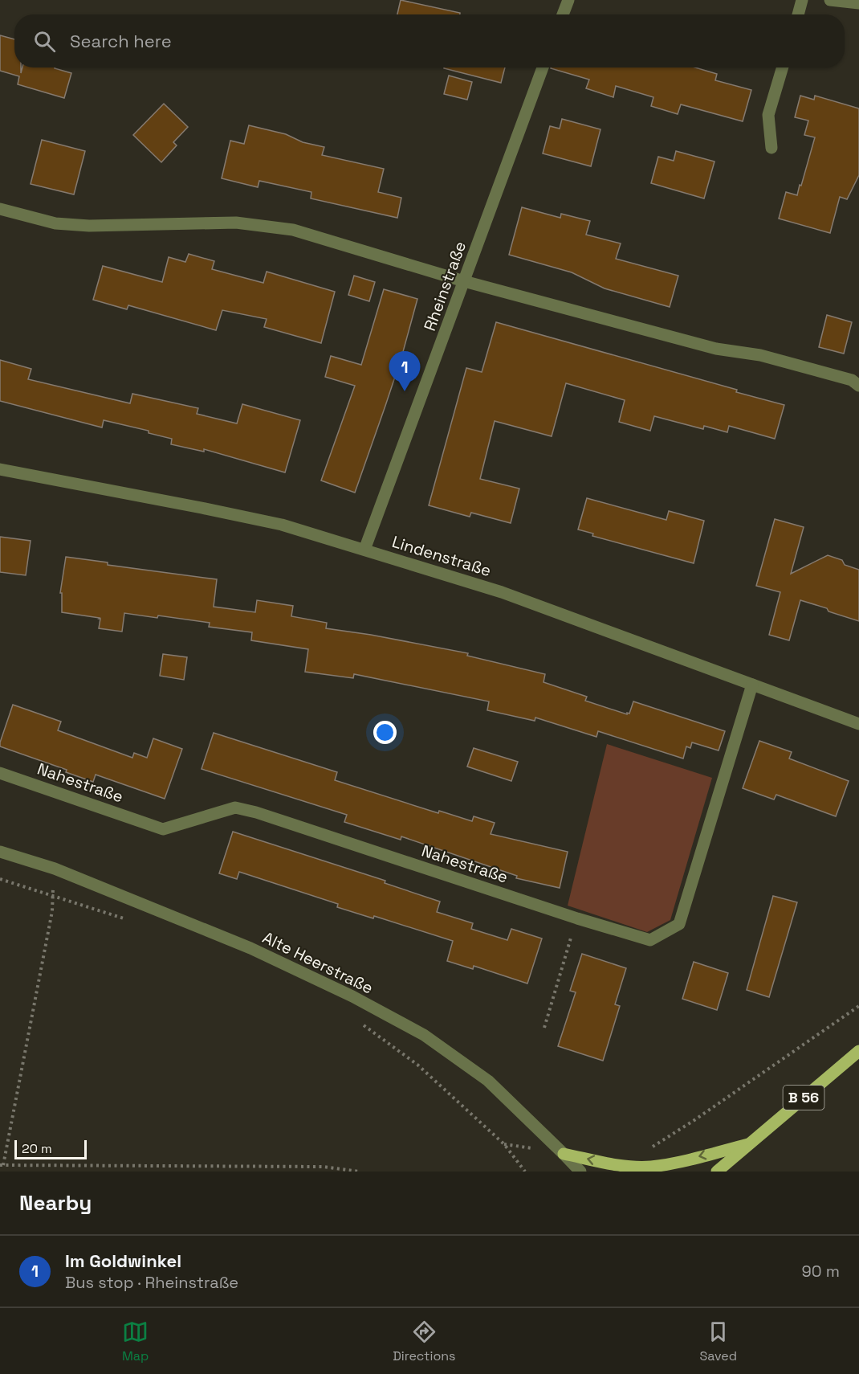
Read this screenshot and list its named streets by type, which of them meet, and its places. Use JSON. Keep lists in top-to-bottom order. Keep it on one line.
{"streets":{"main road":["B 56"],"street":["Rheinstraße","Lindenstraße","Nahestraße","Alte Heerstraße"]},"crossings":[["Rheinstraße","Lindenstraße"],["Lindenstraße","Nahestraße"]],"scale_bar":"20 m","page":{"search":"Search here","pins":"1","scale":"20 m","heading":"Nearby","list":[{"mark":"1","name":"Im Goldwinkel","note":"Bus stop · Rheinstraße","value":"90 m"}],"nav":["Map","Directions","Saved"]}}
